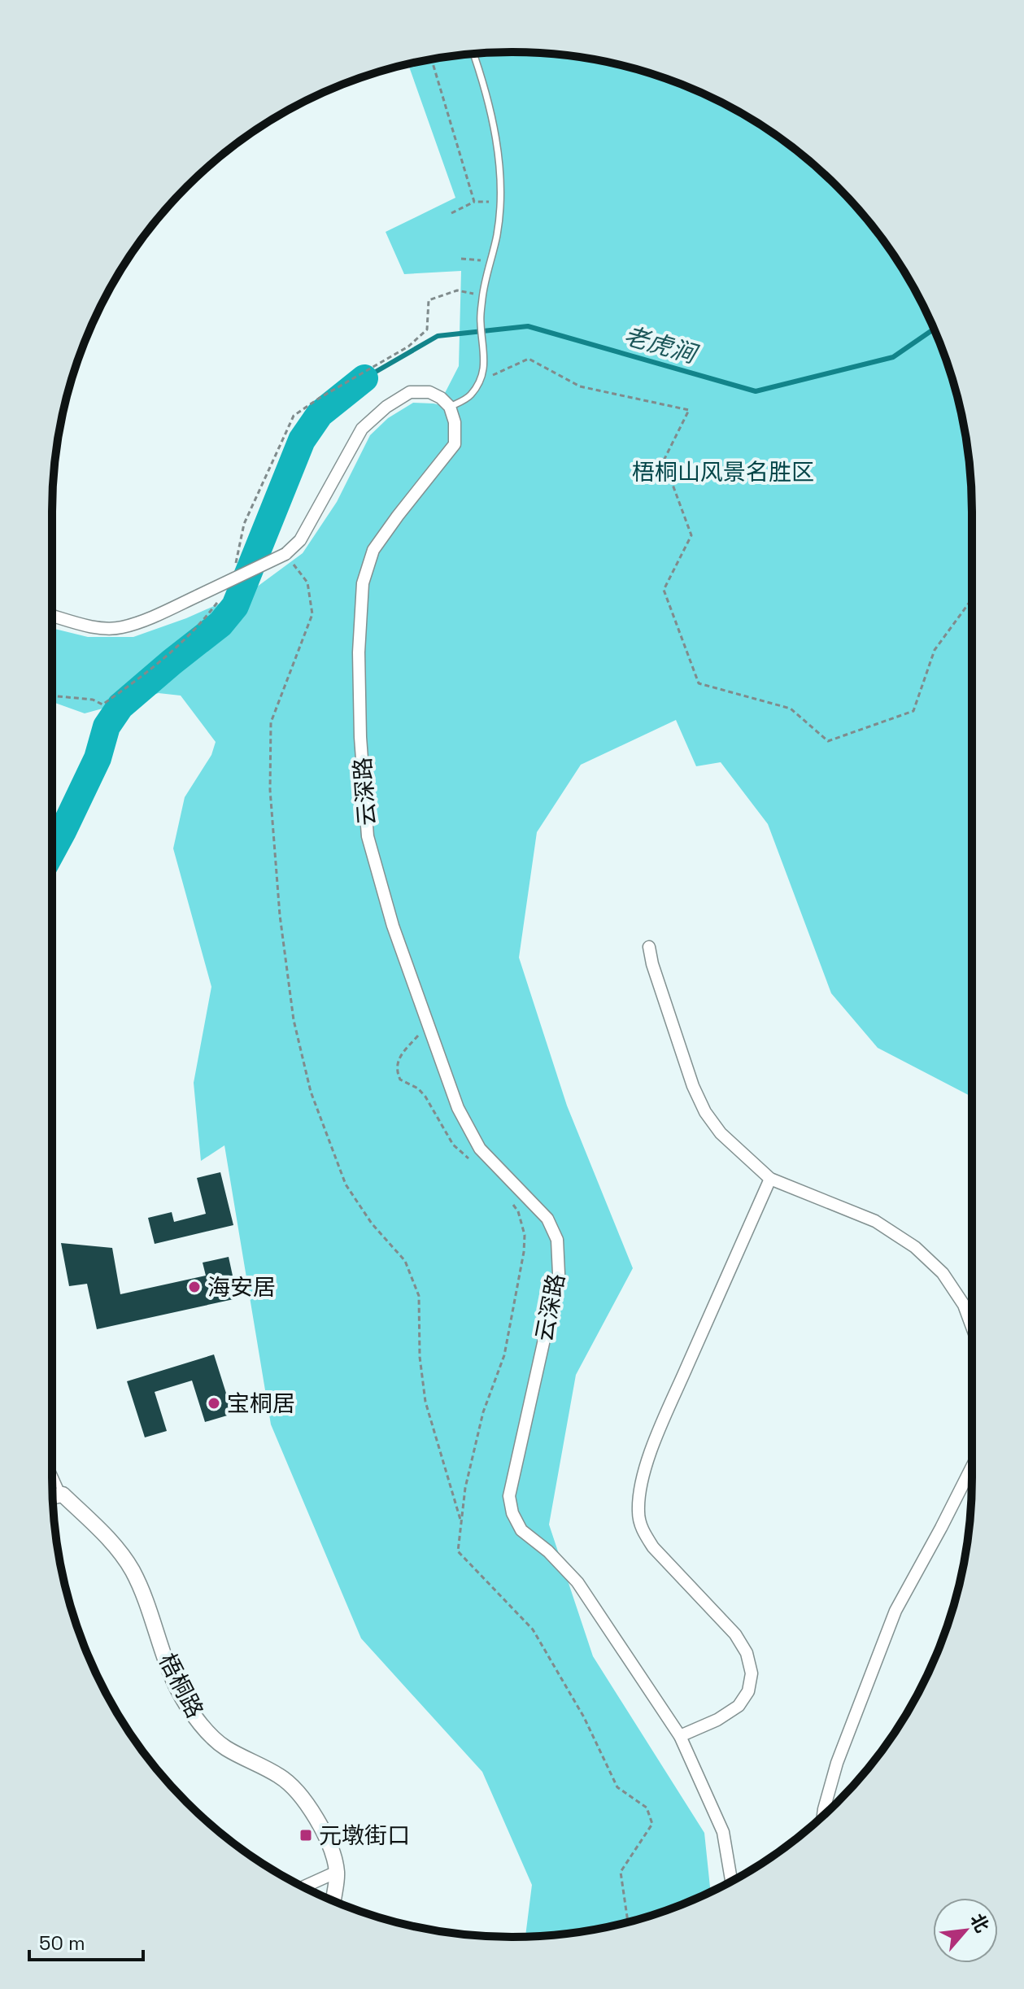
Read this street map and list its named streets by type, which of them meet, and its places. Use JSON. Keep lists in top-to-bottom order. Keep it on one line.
{"streets":{"street":["云深路","梧桐路"]},"water":["老虎涧"],"parks":["梧桐山风景名胜区"],"places":{"other":["海安居","宝桐居"],"transit":["元墩街口"]},"scale_bar":"50 m","north":"top right"}
